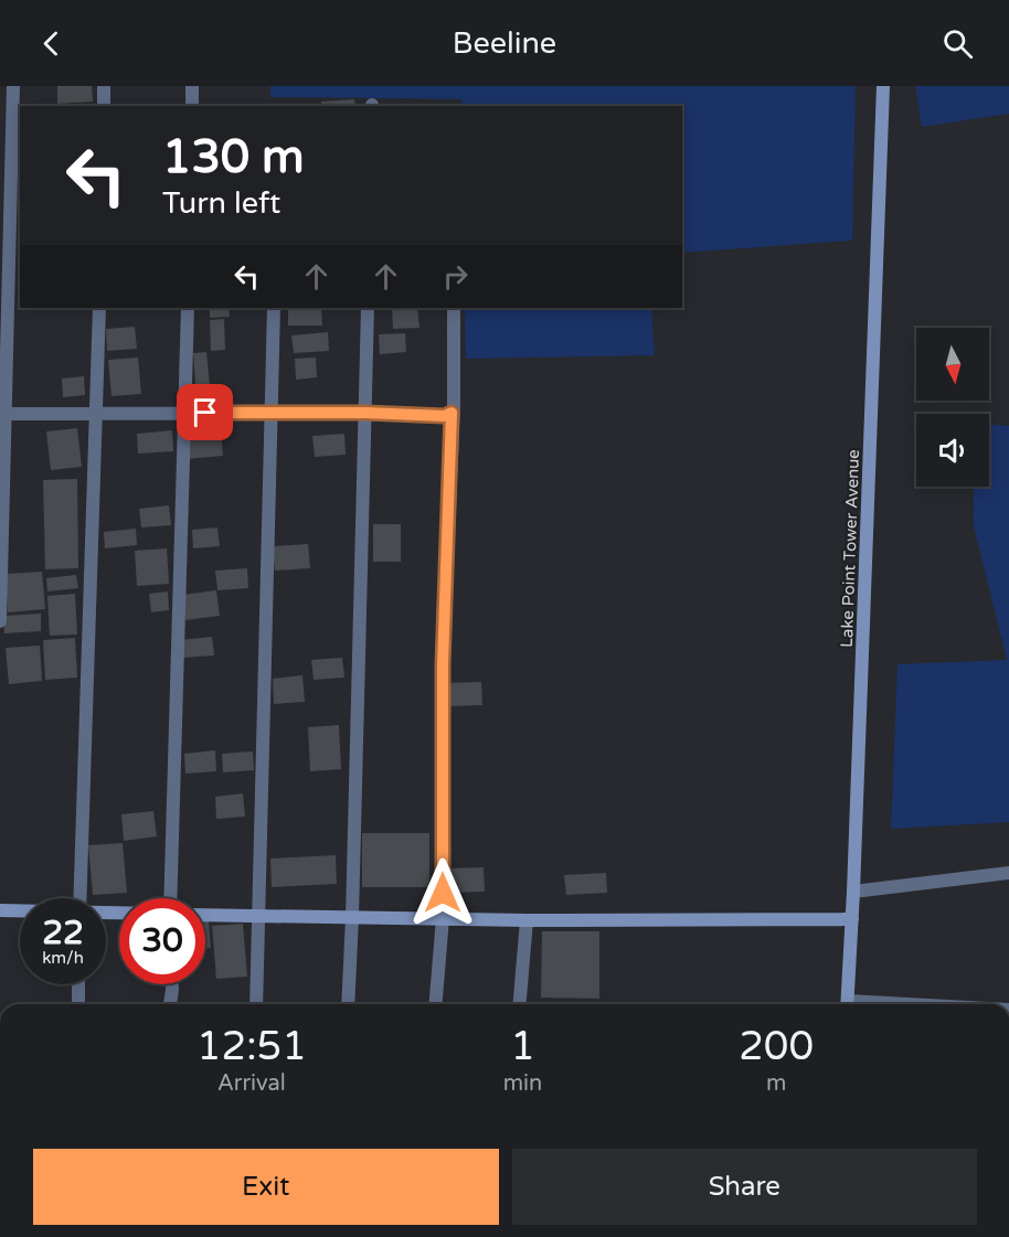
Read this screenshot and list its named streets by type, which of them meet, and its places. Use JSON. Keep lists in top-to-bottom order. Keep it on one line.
{"streets":{"street":["Lake Point Tower Avenue"]},"north":"bottom","page":{"header":"Beeline","turn":["130 m","Turn left"],"speed":"22 km/h","limit":"30","eta":["12:51","Arrival","1","min","200","m"],"buttons":["Exit","Share"]}}
